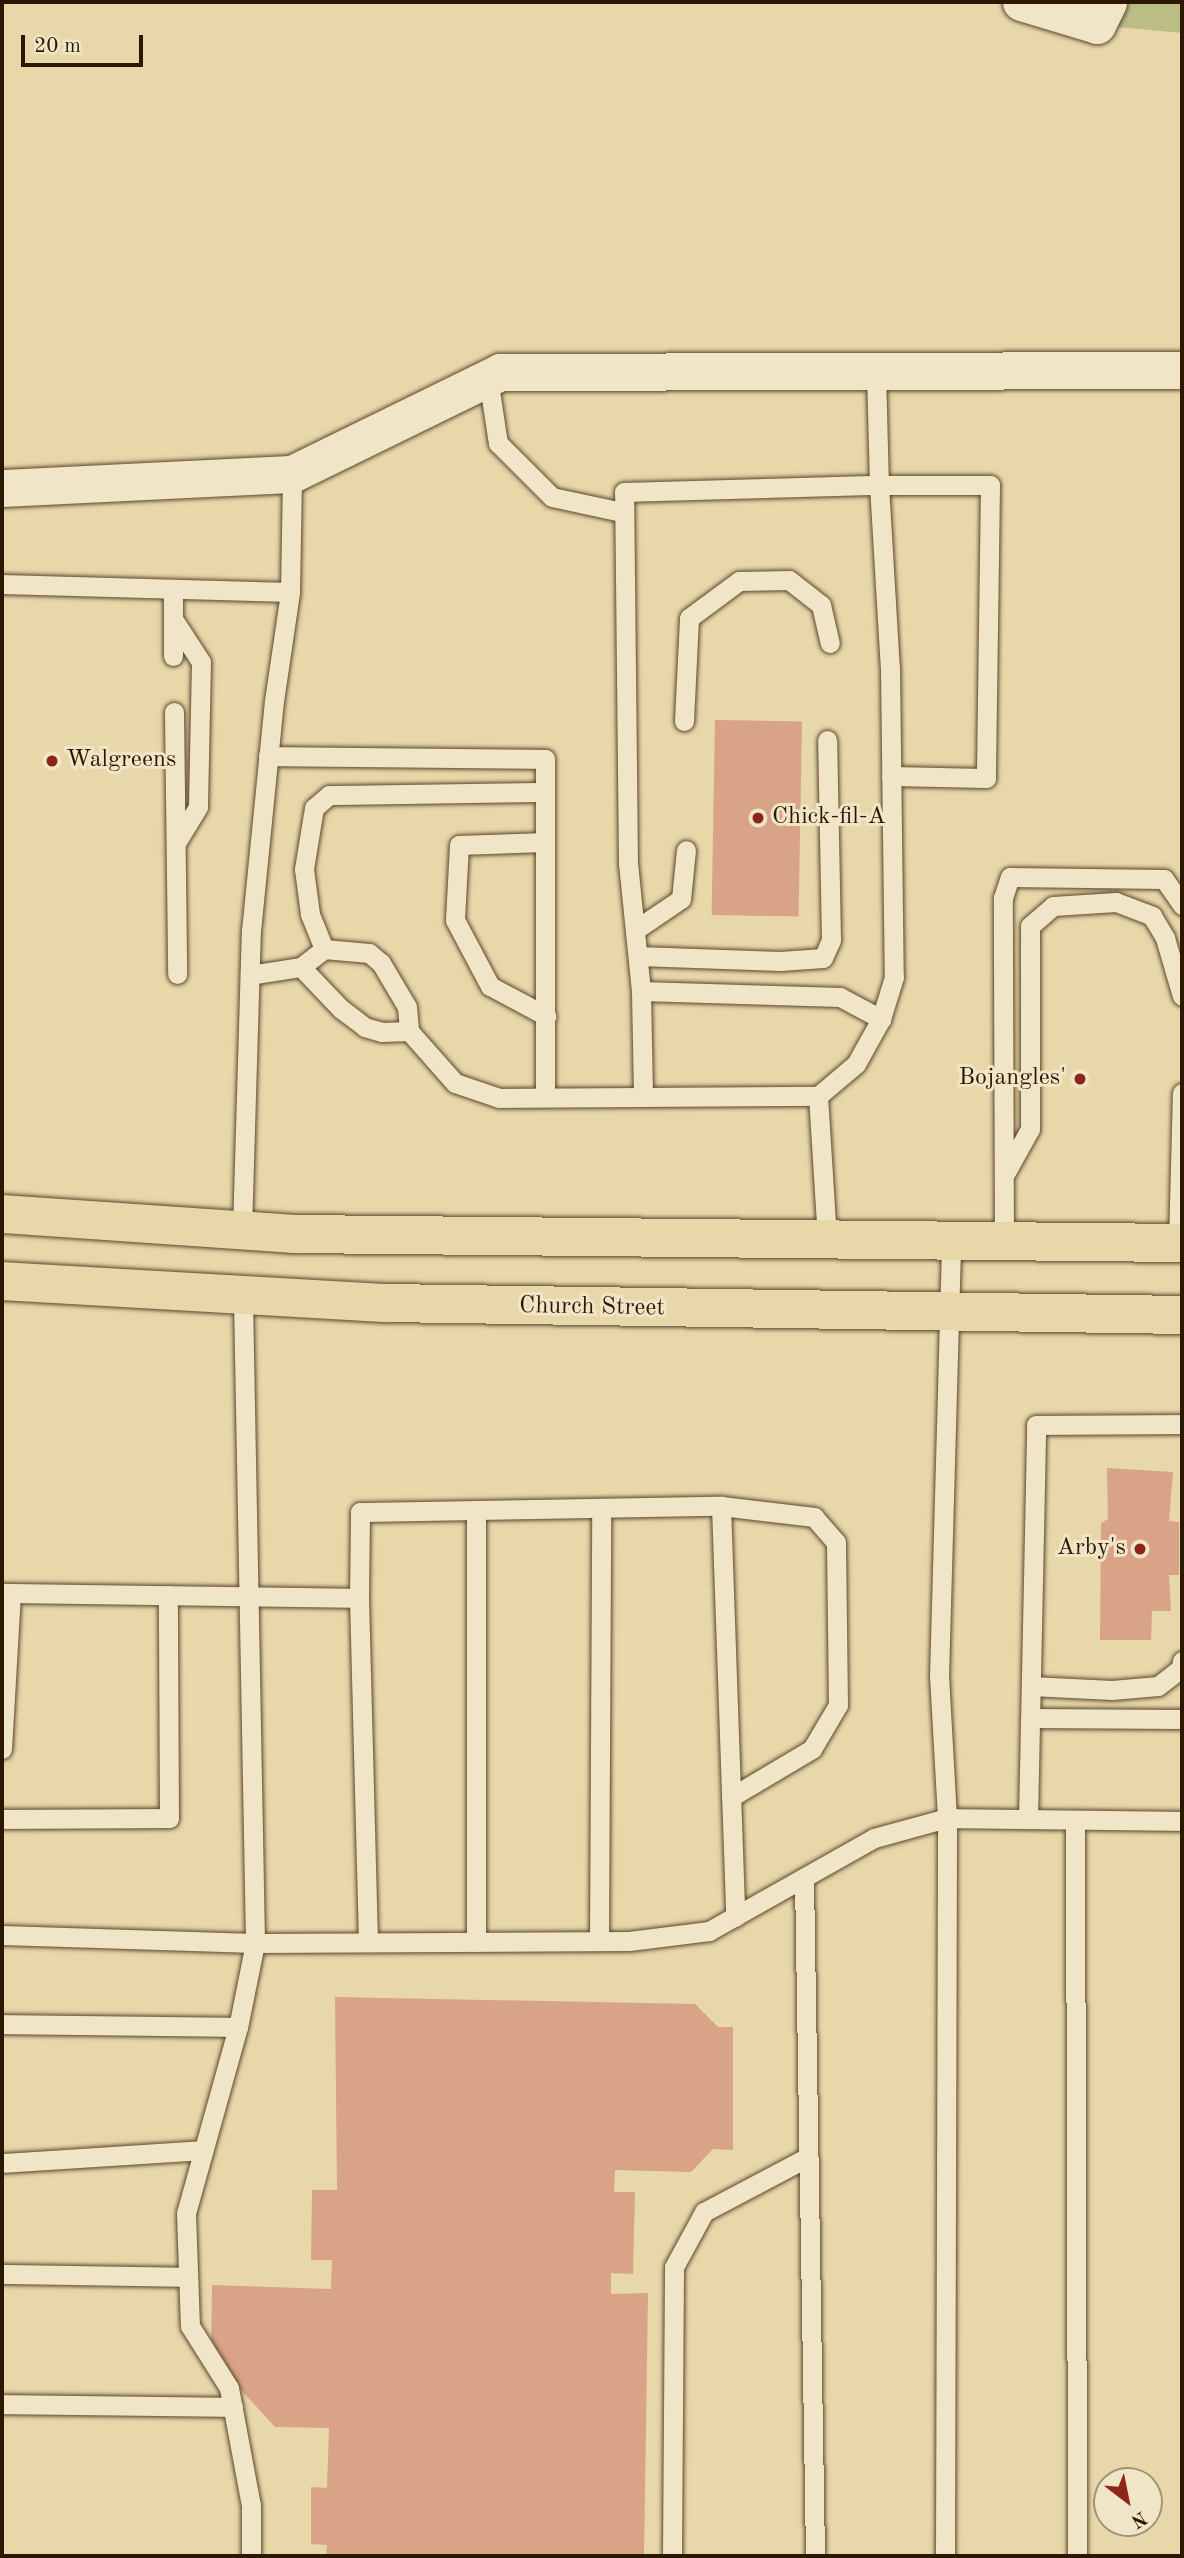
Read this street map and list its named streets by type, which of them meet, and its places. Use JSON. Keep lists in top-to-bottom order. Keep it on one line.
{"streets":{"highway":["Church Street"]},"places":["Walgreens","Chick-fil-A","Bojangles'","Arby's"],"scale_bar":"20 m","north":"bottom right"}
